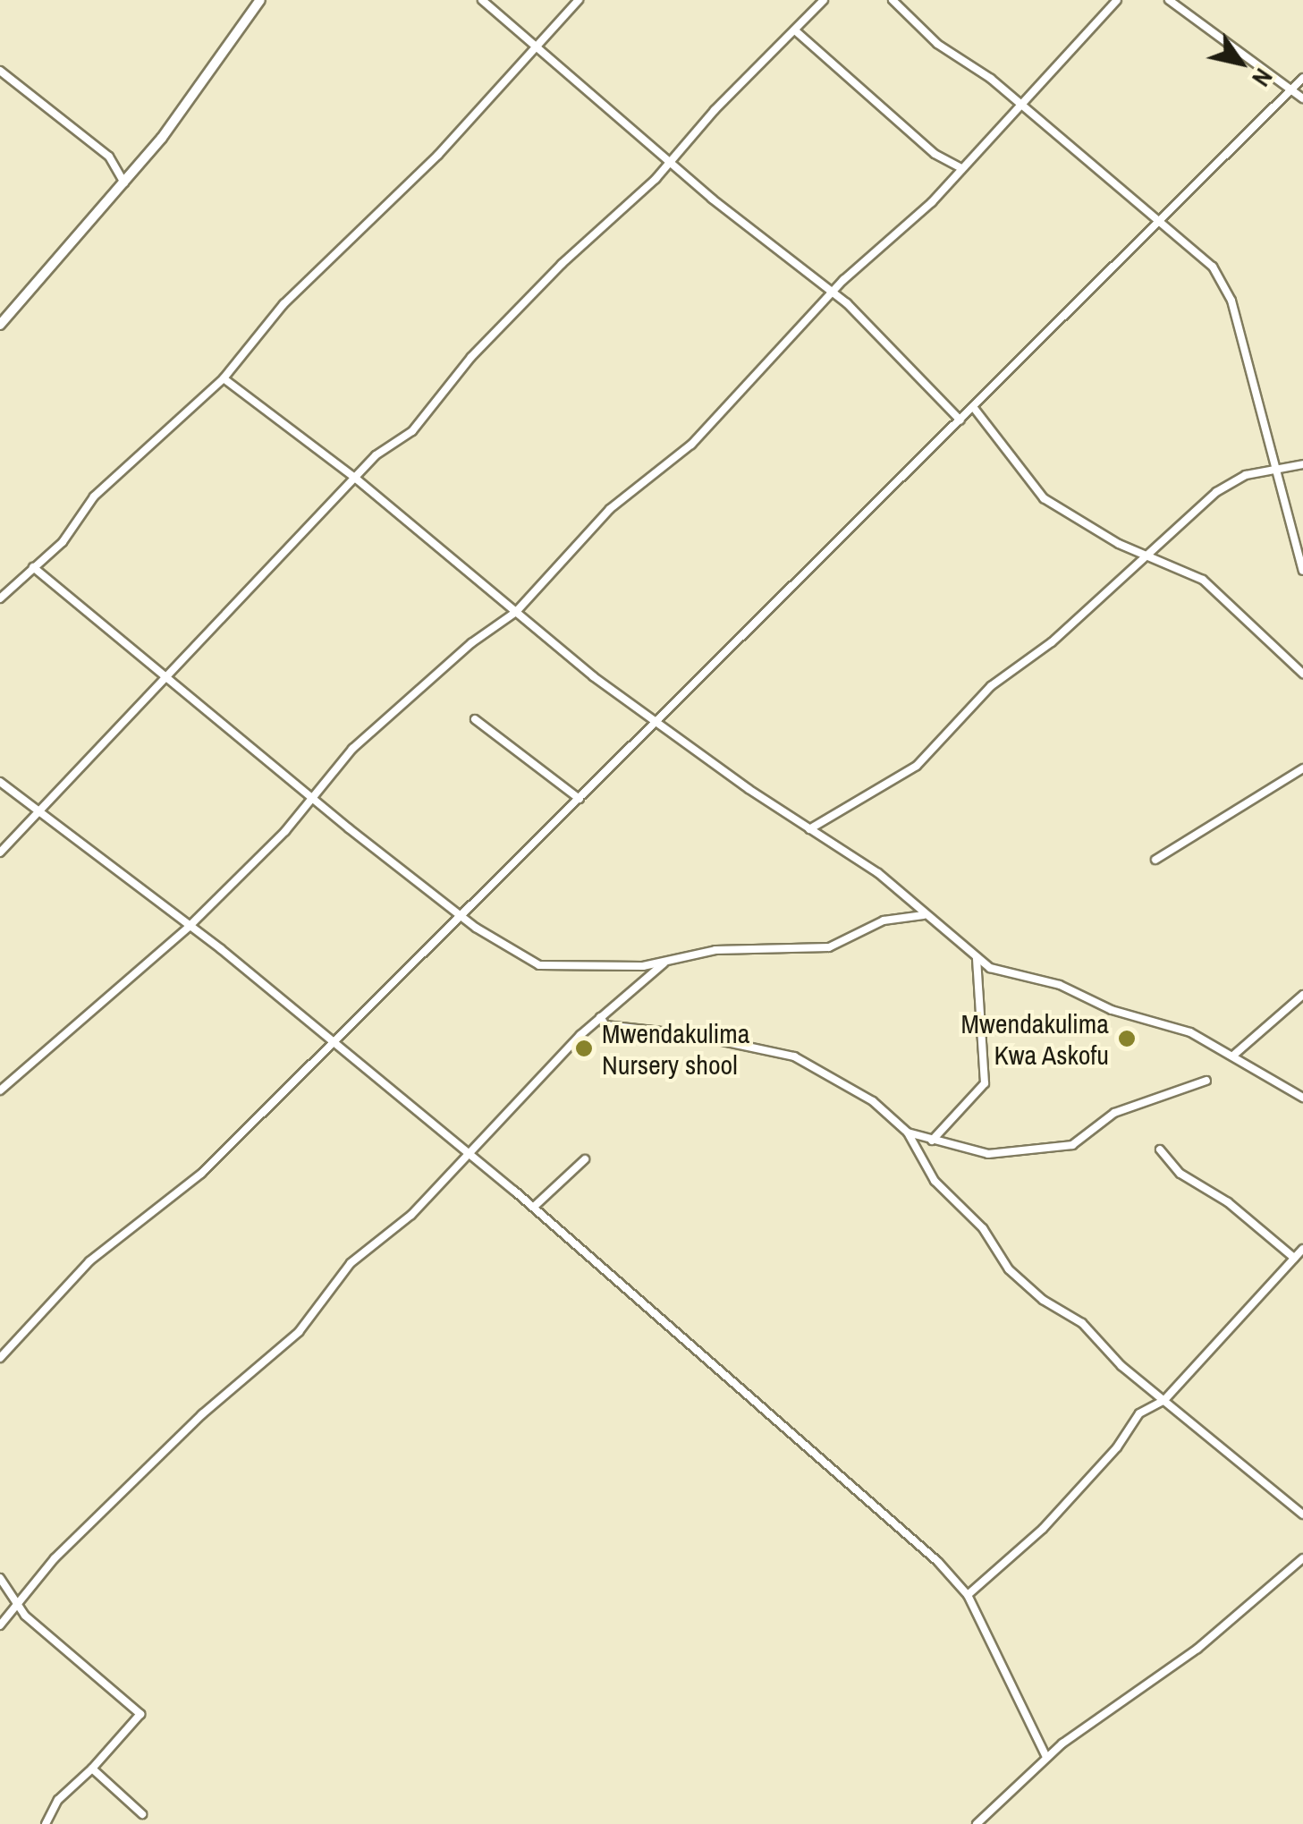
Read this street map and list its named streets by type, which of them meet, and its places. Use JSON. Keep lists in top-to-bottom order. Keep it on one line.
{"places":["Mwendakulima Kwa Askofu","Mwendakulima Nursery shool"],"north":"bottom right"}
